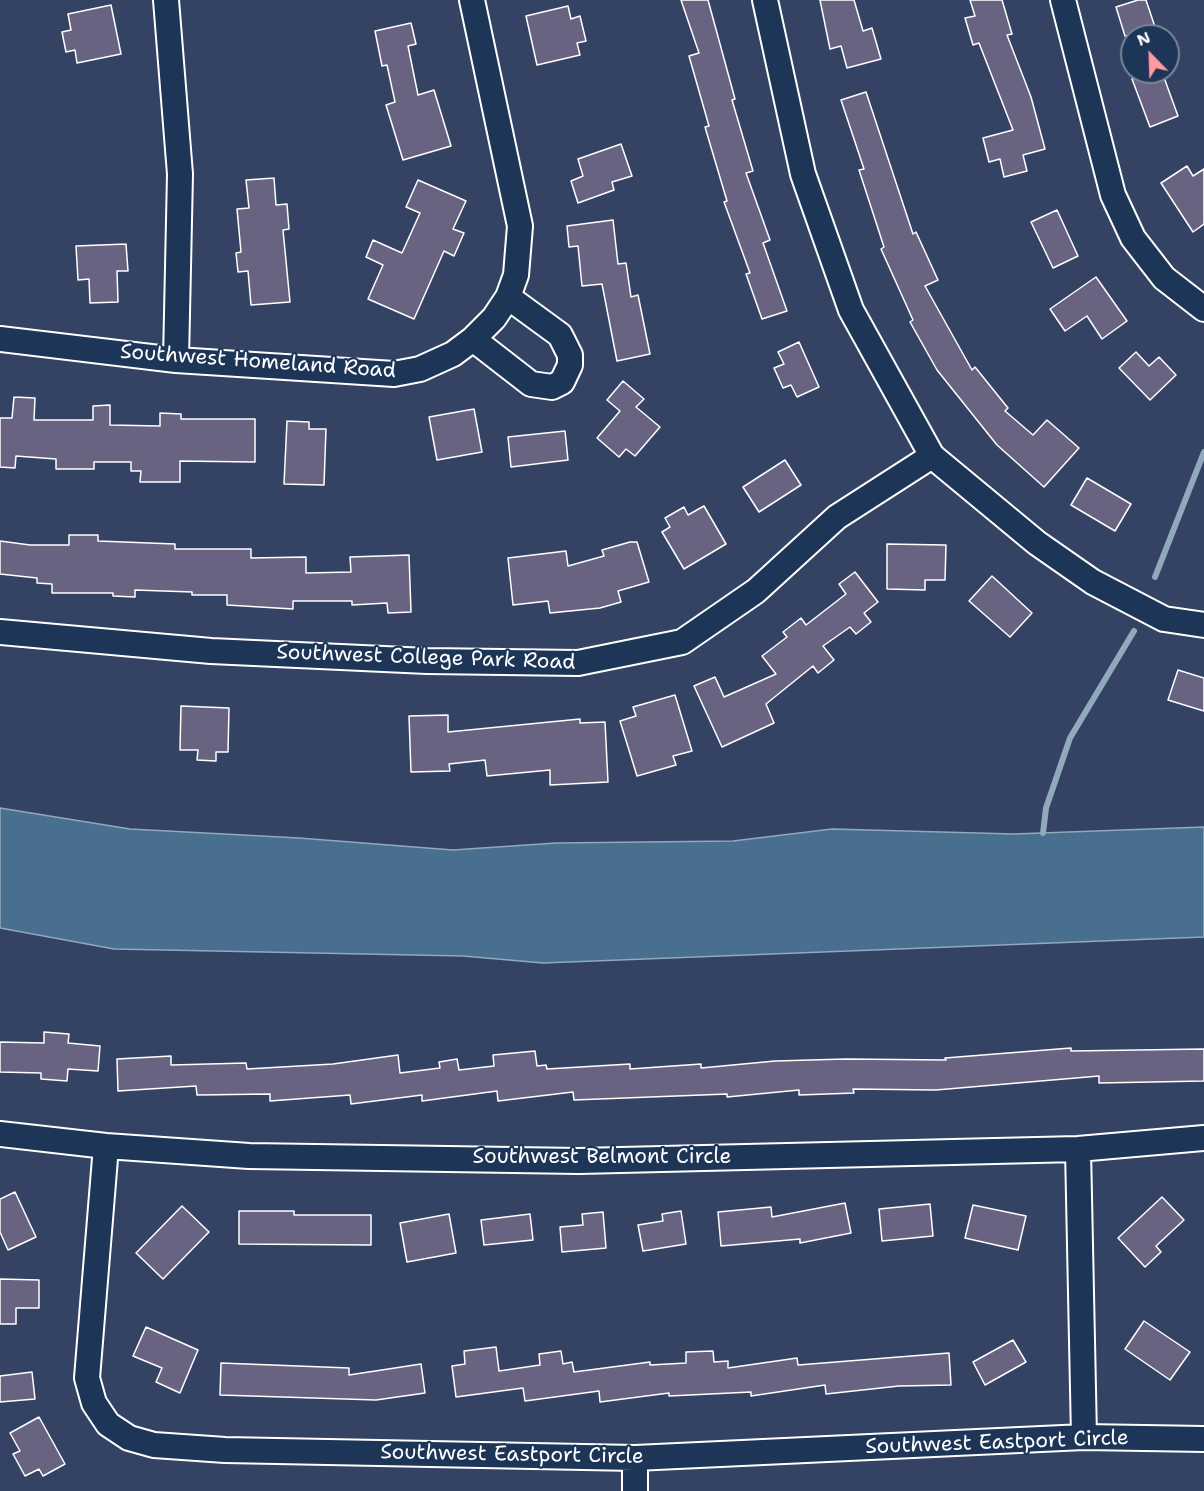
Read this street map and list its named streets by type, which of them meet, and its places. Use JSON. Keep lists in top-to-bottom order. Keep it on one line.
{"streets":{"street":["Southwest Homeland Road","Southwest College Park Road","Southwest Belmont Circle","Southwest Eastport Circle"]},"crossings":[["Southwest Belmont Circle","Southwest Eastport Circle"]],"north":"top left"}
